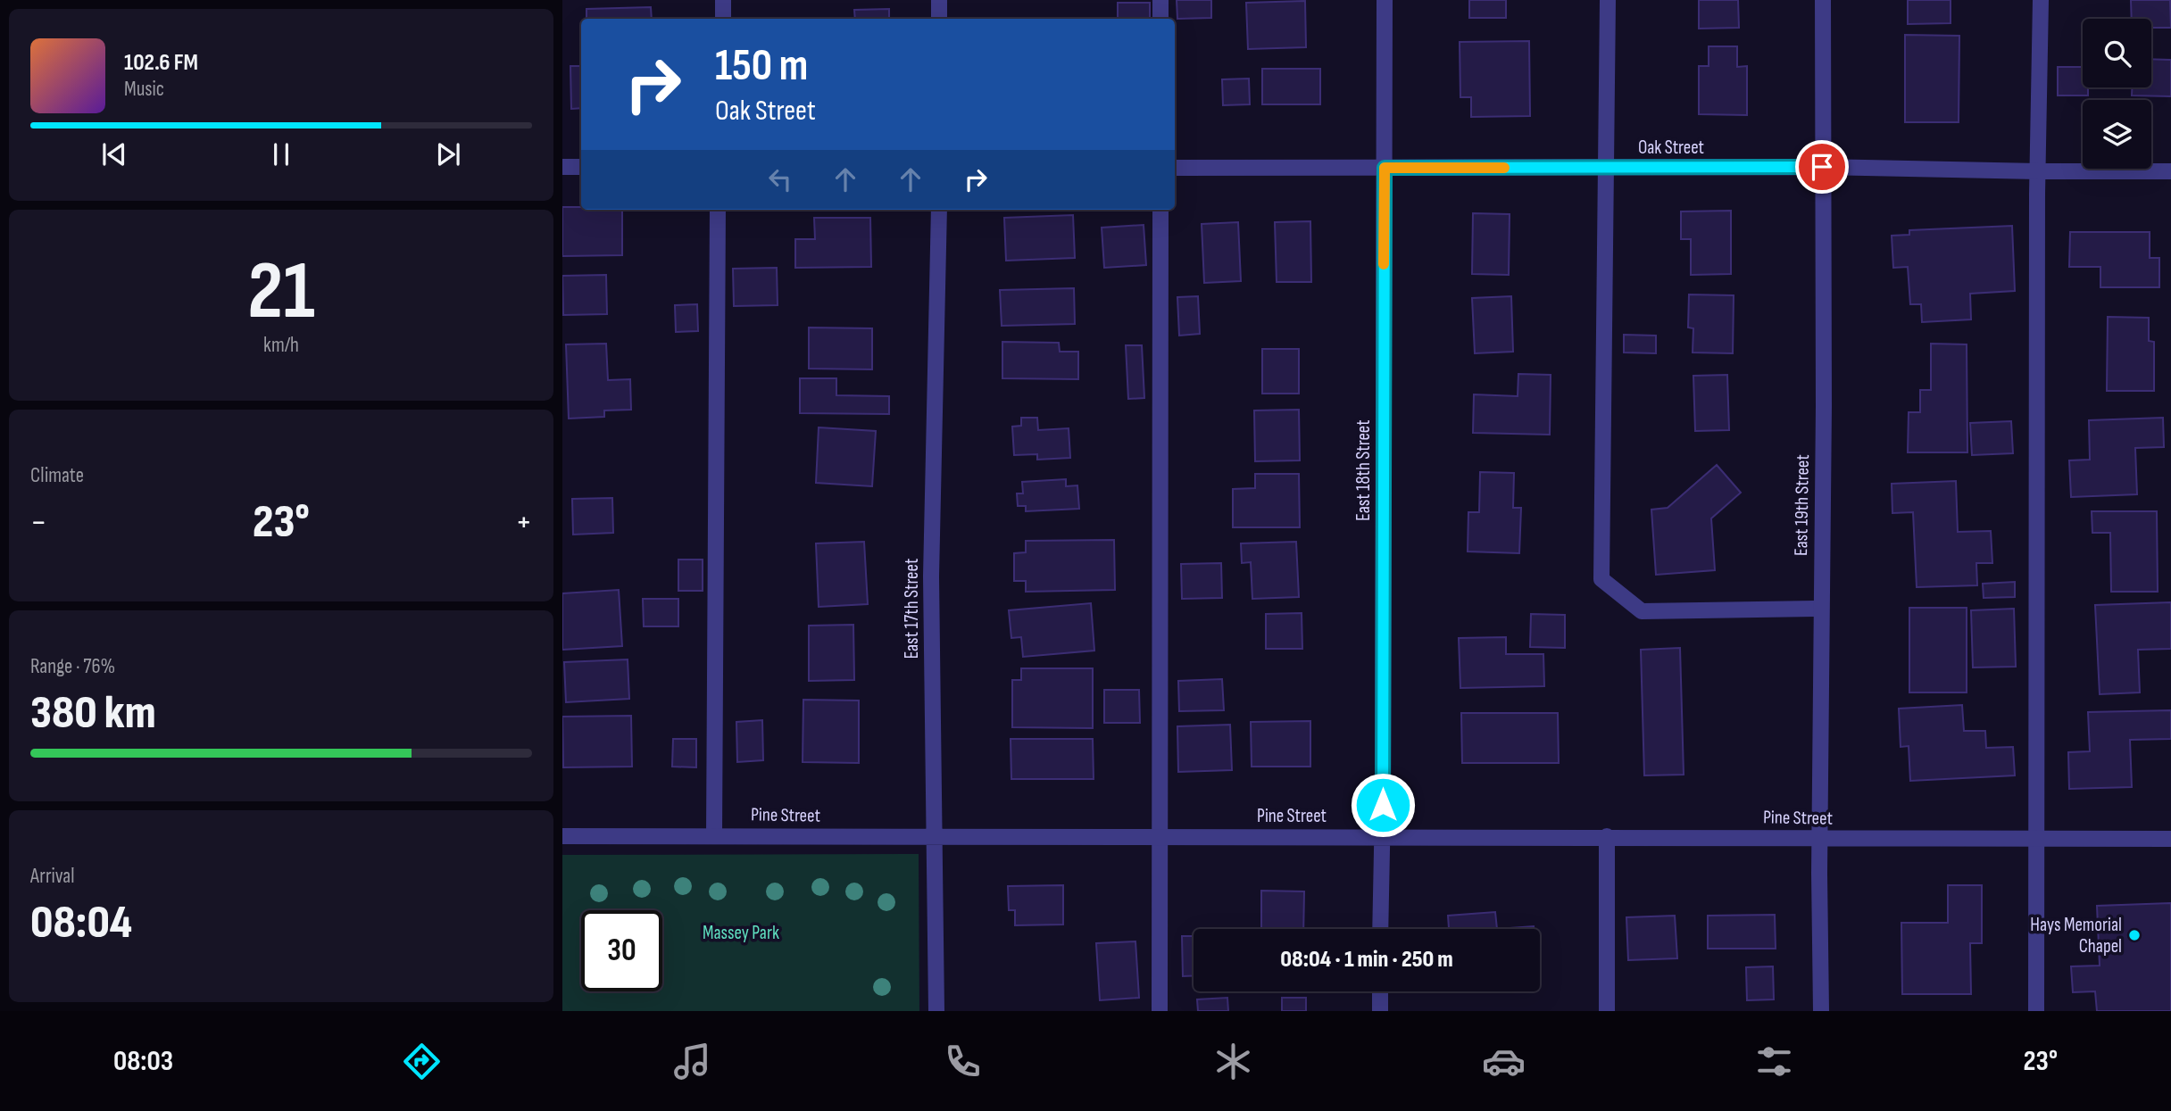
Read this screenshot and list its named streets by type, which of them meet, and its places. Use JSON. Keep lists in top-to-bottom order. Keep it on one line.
{"streets":{"street":["Oak Street","East 18th Street","East 19th Street","East 17th Street","Pine Street"]},"crossings":[["Oak Street","East 18th Street"],["Oak Street","East 19th Street"],["East 18th Street","Pine Street"],["East 19th Street","Pine Street"],["East 17th Street","Pine Street"]],"parks":["Massey Park"],"places":["Hays Memorial Chapel"],"page":{"turn":["150 m","Oak Street"],"song":["102.6 FM","Music"],"tile":[["21","km/h"],"Climate",["Range · 76%","380 km"],["Arrival","08:04"]],"heat":["−","23°","+"],"limit":"30","trip":"08:04 · 1 min · 250 m","tabs":["08:03","23°"]}}
